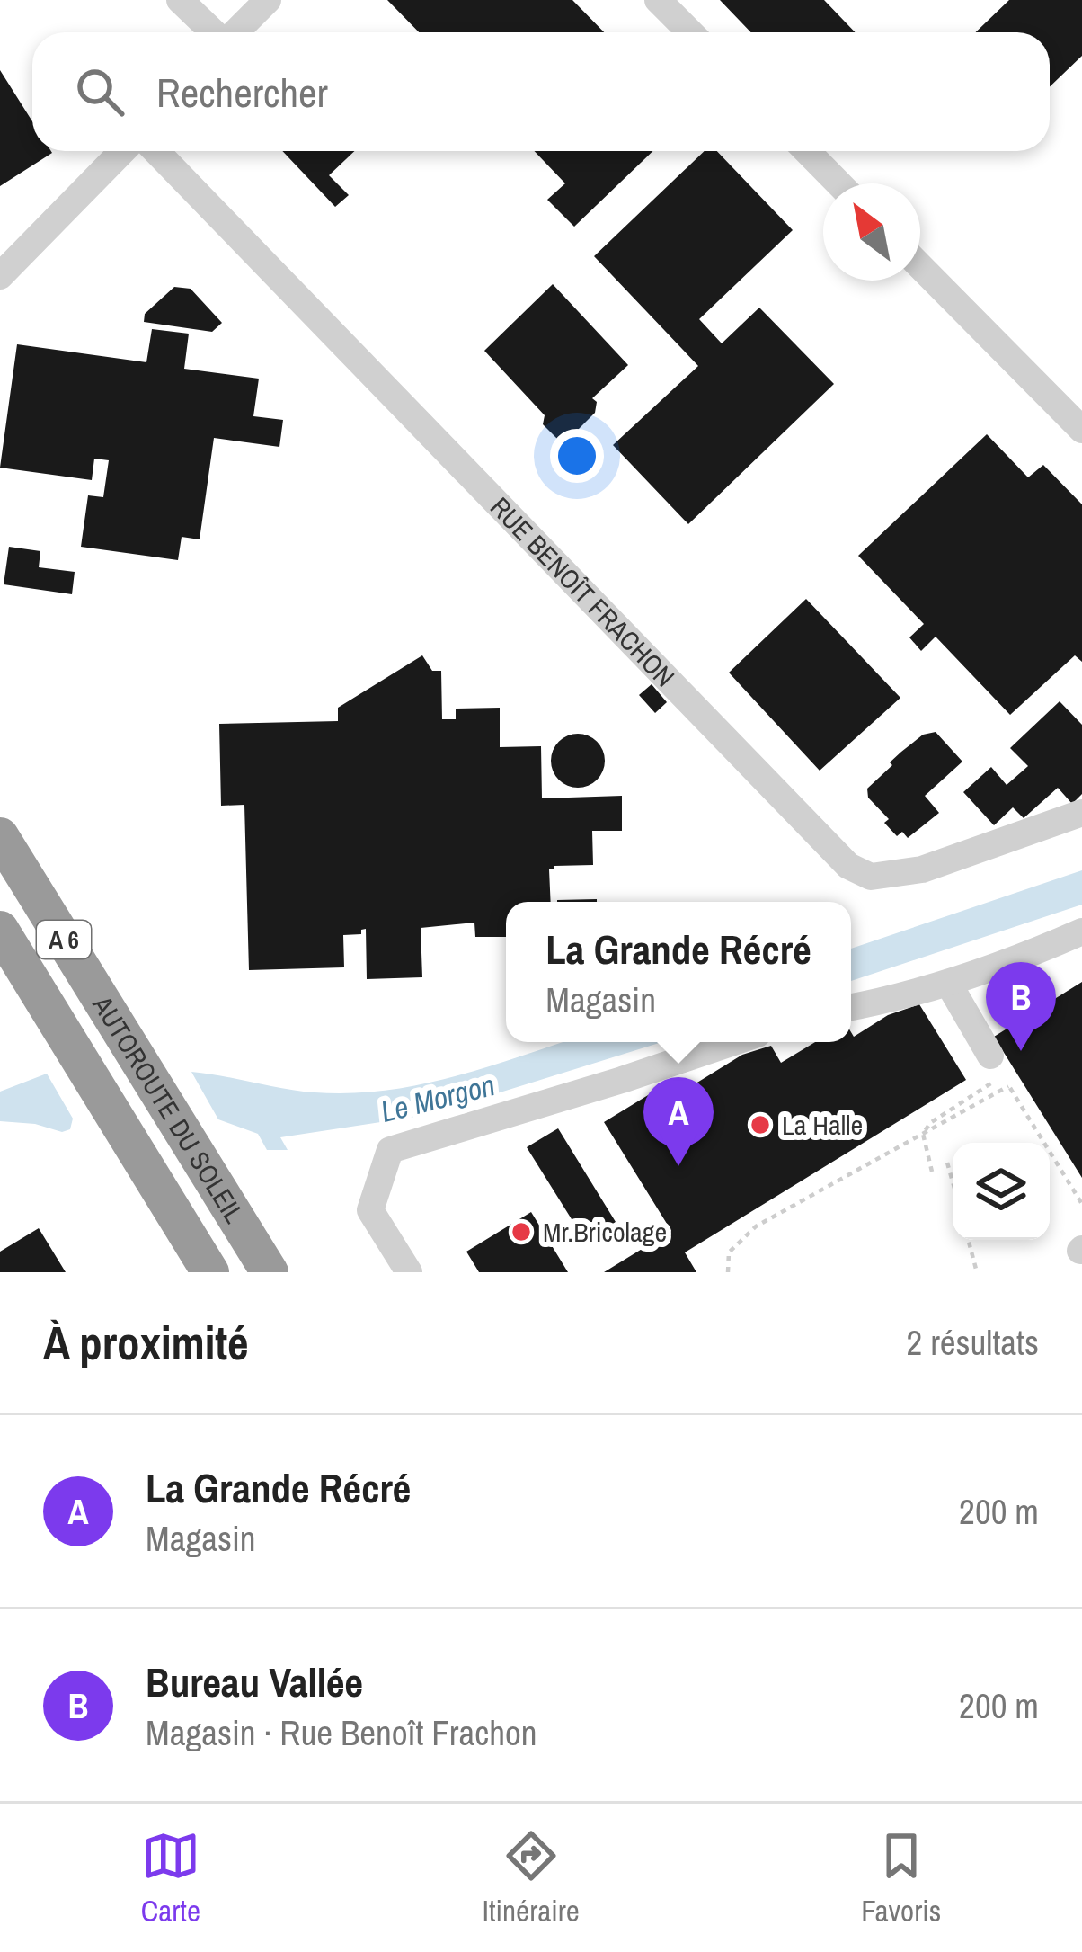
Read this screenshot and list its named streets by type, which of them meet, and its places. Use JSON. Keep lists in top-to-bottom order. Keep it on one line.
{"streets":{"highway":["A 6","AUTOROUTE DU SOLEIL"],"street":["RUE BENOÎT FRACHON"]},"water":["Le Morgon"],"places":["La Halle","Mr.Bricolage"],"north":"top left","page":{"search":"Rechercher","popup":["La Grande Récré","Magasin"],"pins":["B","A"],"heading":["À proximité","2 résultats"],"list":[{"mark":"A","name":"La Grande Récré","note":"Magasin","value":"200 m"},{"mark":"B","name":"Bureau Vallée","note":"Magasin · Rue Benoît Frachon","value":"200 m"}],"nav":["Carte","Itinéraire","Favoris"]}}
